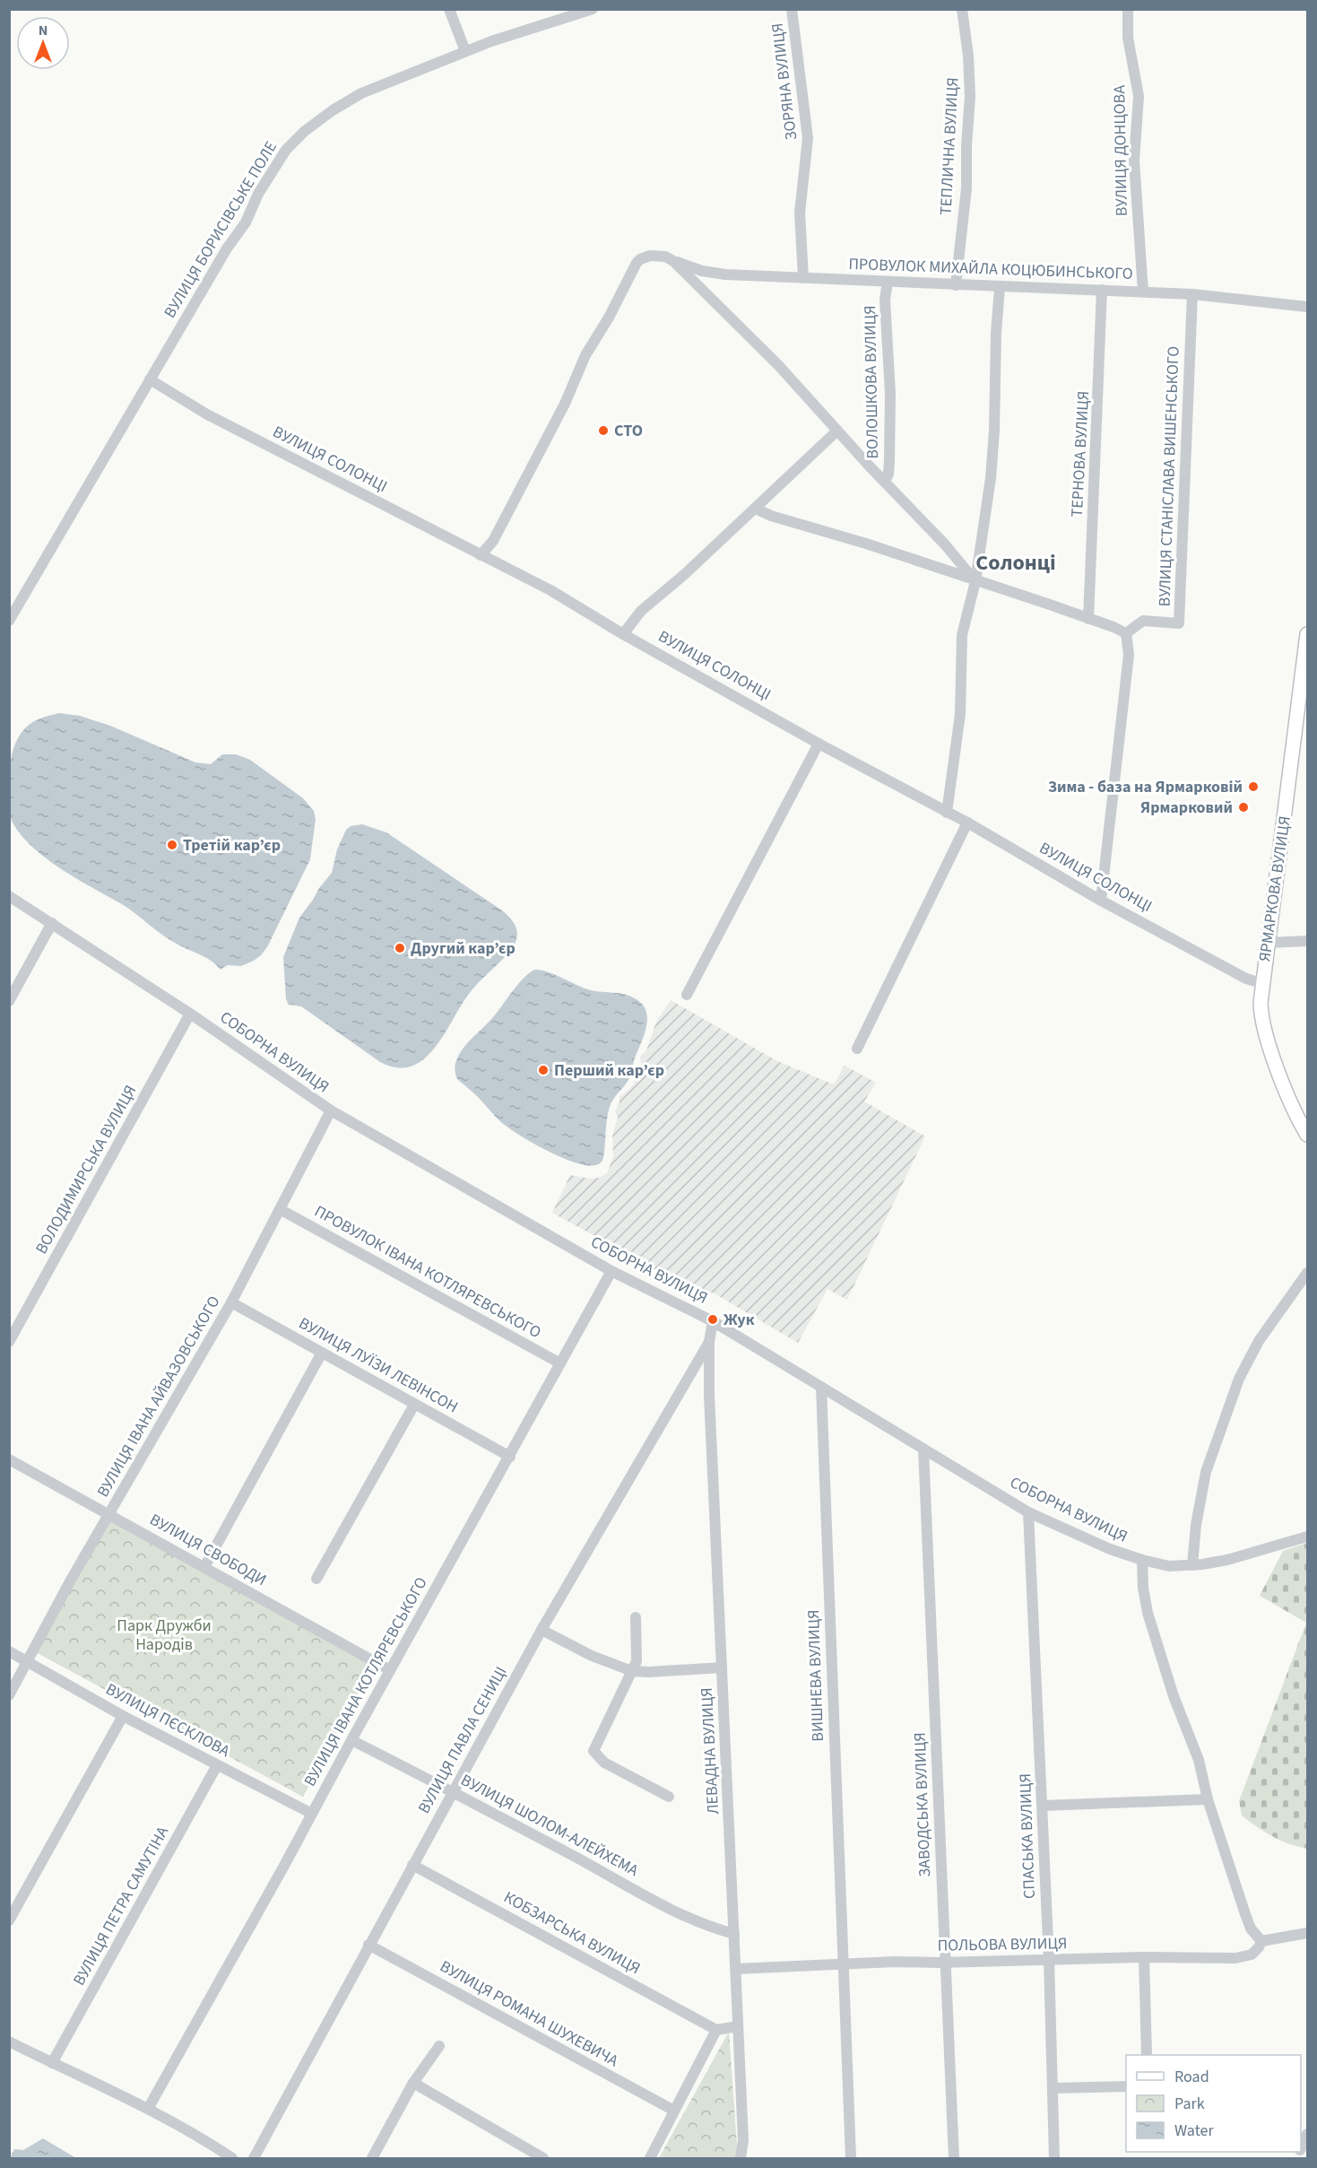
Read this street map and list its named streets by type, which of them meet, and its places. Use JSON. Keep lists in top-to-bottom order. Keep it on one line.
{"streets":{"main road":["ЯРМАРКОВА ВУЛИЦЯ"],"street":["ЗОРЯНА ВУЛИЦЯ","ТЕПЛИЧНА ВУЛИЦЯ","ВУЛИЦЯ ДОНЦОВА","ВУЛИЦЯ БОРИСІВСЬКЕ ПОЛЕ","ПРОВУЛОК МИХАЙЛА КОЦЮБИНСЬКОГО","ВОЛОШКОВА ВУЛИЦЯ","ТЕРНОВА ВУЛИЦЯ","ВУЛИЦЯ СОЛОНЦІ","ВУЛИЦЯ СТАНІСЛАВА ВИШЕНСЬКОГО","СОБОРНА ВУЛИЦЯ","ВОЛОДИМИРСЬКА ВУЛИЦЯ","ПРОВУЛОК ІВАНА КОТЛЯРЕВСЬКОГО","ВУЛИЦЯ ЛУЇЗИ ЛЕВІНСОН","ВУЛИЦЯ ІВАНА АЙВАЗОВСЬКОГО","ВУЛИЦЯ СВОБОДИ","ВИШНЕВА ВУЛИЦЯ","ВУЛИЦЯ ІВАНА КОТЛЯРЕВСЬКОГО","ВУЛИЦЯ ПЄСКЛОВА","ВУЛИЦЯ ПАВЛА СЕНИЦІ","ЛЕВАДНА ВУЛИЦЯ","ЗАВОДСЬКА ВУЛИЦЯ","ВУЛИЦЯ ШОЛОМ-АЛЕЙХЕМА","СПАСЬКА ВУЛИЦЯ","ВУЛИЦЯ ПЕТРА САМУТІНА","КОБЗАРСЬКА ВУЛИЦЯ","ПОЛЬОВА ВУЛИЦЯ","ВУЛИЦЯ РОМАНА ШУХЕВИЧА"]},"crossings":[["ЗОРЯНА ВУЛИЦЯ","ПРОВУЛОК МИХАЙЛА КОЦЮБИНСЬКОГО"],["ТЕПЛИЧНА ВУЛИЦЯ","ПРОВУЛОК МИХАЙЛА КОЦЮБИНСЬКОГО"],["ВУЛИЦЯ ДОНЦОВА","ПРОВУЛОК МИХАЙЛА КОЦЮБИНСЬКОГО"],["ВУЛИЦЯ БОРИСІВСЬКЕ ПОЛЕ","ВУЛИЦЯ СОЛОНЦІ"],["ПРОВУЛОК МИХАЙЛА КОЦЮБИНСЬКОГО","ВОЛОШКОВА ВУЛИЦЯ"],["ПРОВУЛОК МИХАЙЛА КОЦЮБИНСЬКОГО","ТЕРНОВА ВУЛИЦЯ"],["ПРОВУЛОК МИХАЙЛА КОЦЮБИНСЬКОГО","ВУЛИЦЯ СОЛОНЦІ"],["ПРОВУЛОК МИХАЙЛА КОЦЮБИНСЬКОГО","ВУЛИЦЯ СТАНІСЛАВА ВИШЕНСЬКОГО"],["ВУЛИЦЯ СОЛОНЦІ","ЯРМАРКОВА ВУЛИЦЯ"],["СОБОРНА ВУЛИЦЯ","ВОЛОДИМИРСЬКА ВУЛИЦЯ"],["СОБОРНА ВУЛИЦЯ","ВУЛИЦЯ ІВАНА АЙВАЗОВСЬКОГО"],["СОБОРНА ВУЛИЦЯ","ВИШНЕВА ВУЛИЦЯ"],["СОБОРНА ВУЛИЦЯ","ВУЛИЦЯ ІВАНА КОТЛЯРЕВСЬКОГО"],["СОБОРНА ВУЛИЦЯ","ЗАВОДСЬКА ВУЛИЦЯ"],["СОБОРНА ВУЛИЦЯ","СПАСЬКА ВУЛИЦЯ"],["ПРОВУЛОК ІВАНА КОТЛЯРЕВСЬКОГО","ВУЛИЦЯ ІВАНА АЙВАЗОВСЬКОГО"],["ПРОВУЛОК ІВАНА КОТЛЯРЕВСЬКОГО","ВУЛИЦЯ ІВАНА КОТЛЯРЕВСЬКОГО"],["ВУЛИЦЯ ЛУЇЗИ ЛЕВІНСОН","ВУЛИЦЯ ІВАНА АЙВАЗОВСЬКОГО"],["ВУЛИЦЯ ЛУЇЗИ ЛЕВІНСОН","ВУЛИЦЯ ІВАНА КОТЛЯРЕВСЬКОГО"],["ВУЛИЦЯ ІВАНА АЙВАЗОВСЬКОГО","ВУЛИЦЯ СВОБОДИ"],["ВУЛИЦЯ ІВАНА АЙВАЗОВСЬКОГО","ВУЛИЦЯ ПЄСКЛОВА"],["ВУЛИЦЯ СВОБОДИ","ВУЛИЦЯ ІВАНА КОТЛЯРЕВСЬКОГО"],["ВИШНЕВА ВУЛИЦЯ","ПОЛЬОВА ВУЛИЦЯ"],["ВУЛИЦЯ ІВАНА КОТЛЯРЕВСЬКОГО","ВУЛИЦЯ ПЄСКЛОВА"],["ВУЛИЦЯ ІВАНА КОТЛЯРЕВСЬКОГО","ВУЛИЦЯ ШОЛОМ-АЛЕЙХЕМА"],["ВУЛИЦЯ ПЄСКЛОВА","ВУЛИЦЯ ПЕТРА САМУТІНА"],["ВУЛИЦЯ ПАВЛА СЕНИЦІ","ЛЕВАДНА ВУЛИЦЯ"],["ВУЛИЦЯ ПАВЛА СЕНИЦІ","ВУЛИЦЯ ШОЛОМ-АЛЕЙХЕМА"],["ВУЛИЦЯ ПАВЛА СЕНИЦІ","КОБЗАРСЬКА ВУЛИЦЯ"],["ВУЛИЦЯ ПАВЛА СЕНИЦІ","ВУЛИЦЯ РОМАНА ШУХЕВИЧА"],["ЛЕВАДНА ВУЛИЦЯ","ВУЛИЦЯ ШОЛОМ-АЛЕЙХЕМА"],["ЛЕВАДНА ВУЛИЦЯ","ПОЛЬОВА ВУЛИЦЯ"],["ЗАВОДСЬКА ВУЛИЦЯ","ПОЛЬОВА ВУЛИЦЯ"],["СПАСЬКА ВУЛИЦЯ","ПОЛЬОВА ВУЛИЦЯ"]],"districts":["Солонці"],"parks":["Парк Дружби Народів"],"places":["СТО","Зима - база на Ярмарковій","Ярмарковий","Третій кар’єр","Другий кар’єр","Перший кар’єр","Жук"],"legend":["Road","Park","Water"],"north":"top"}
